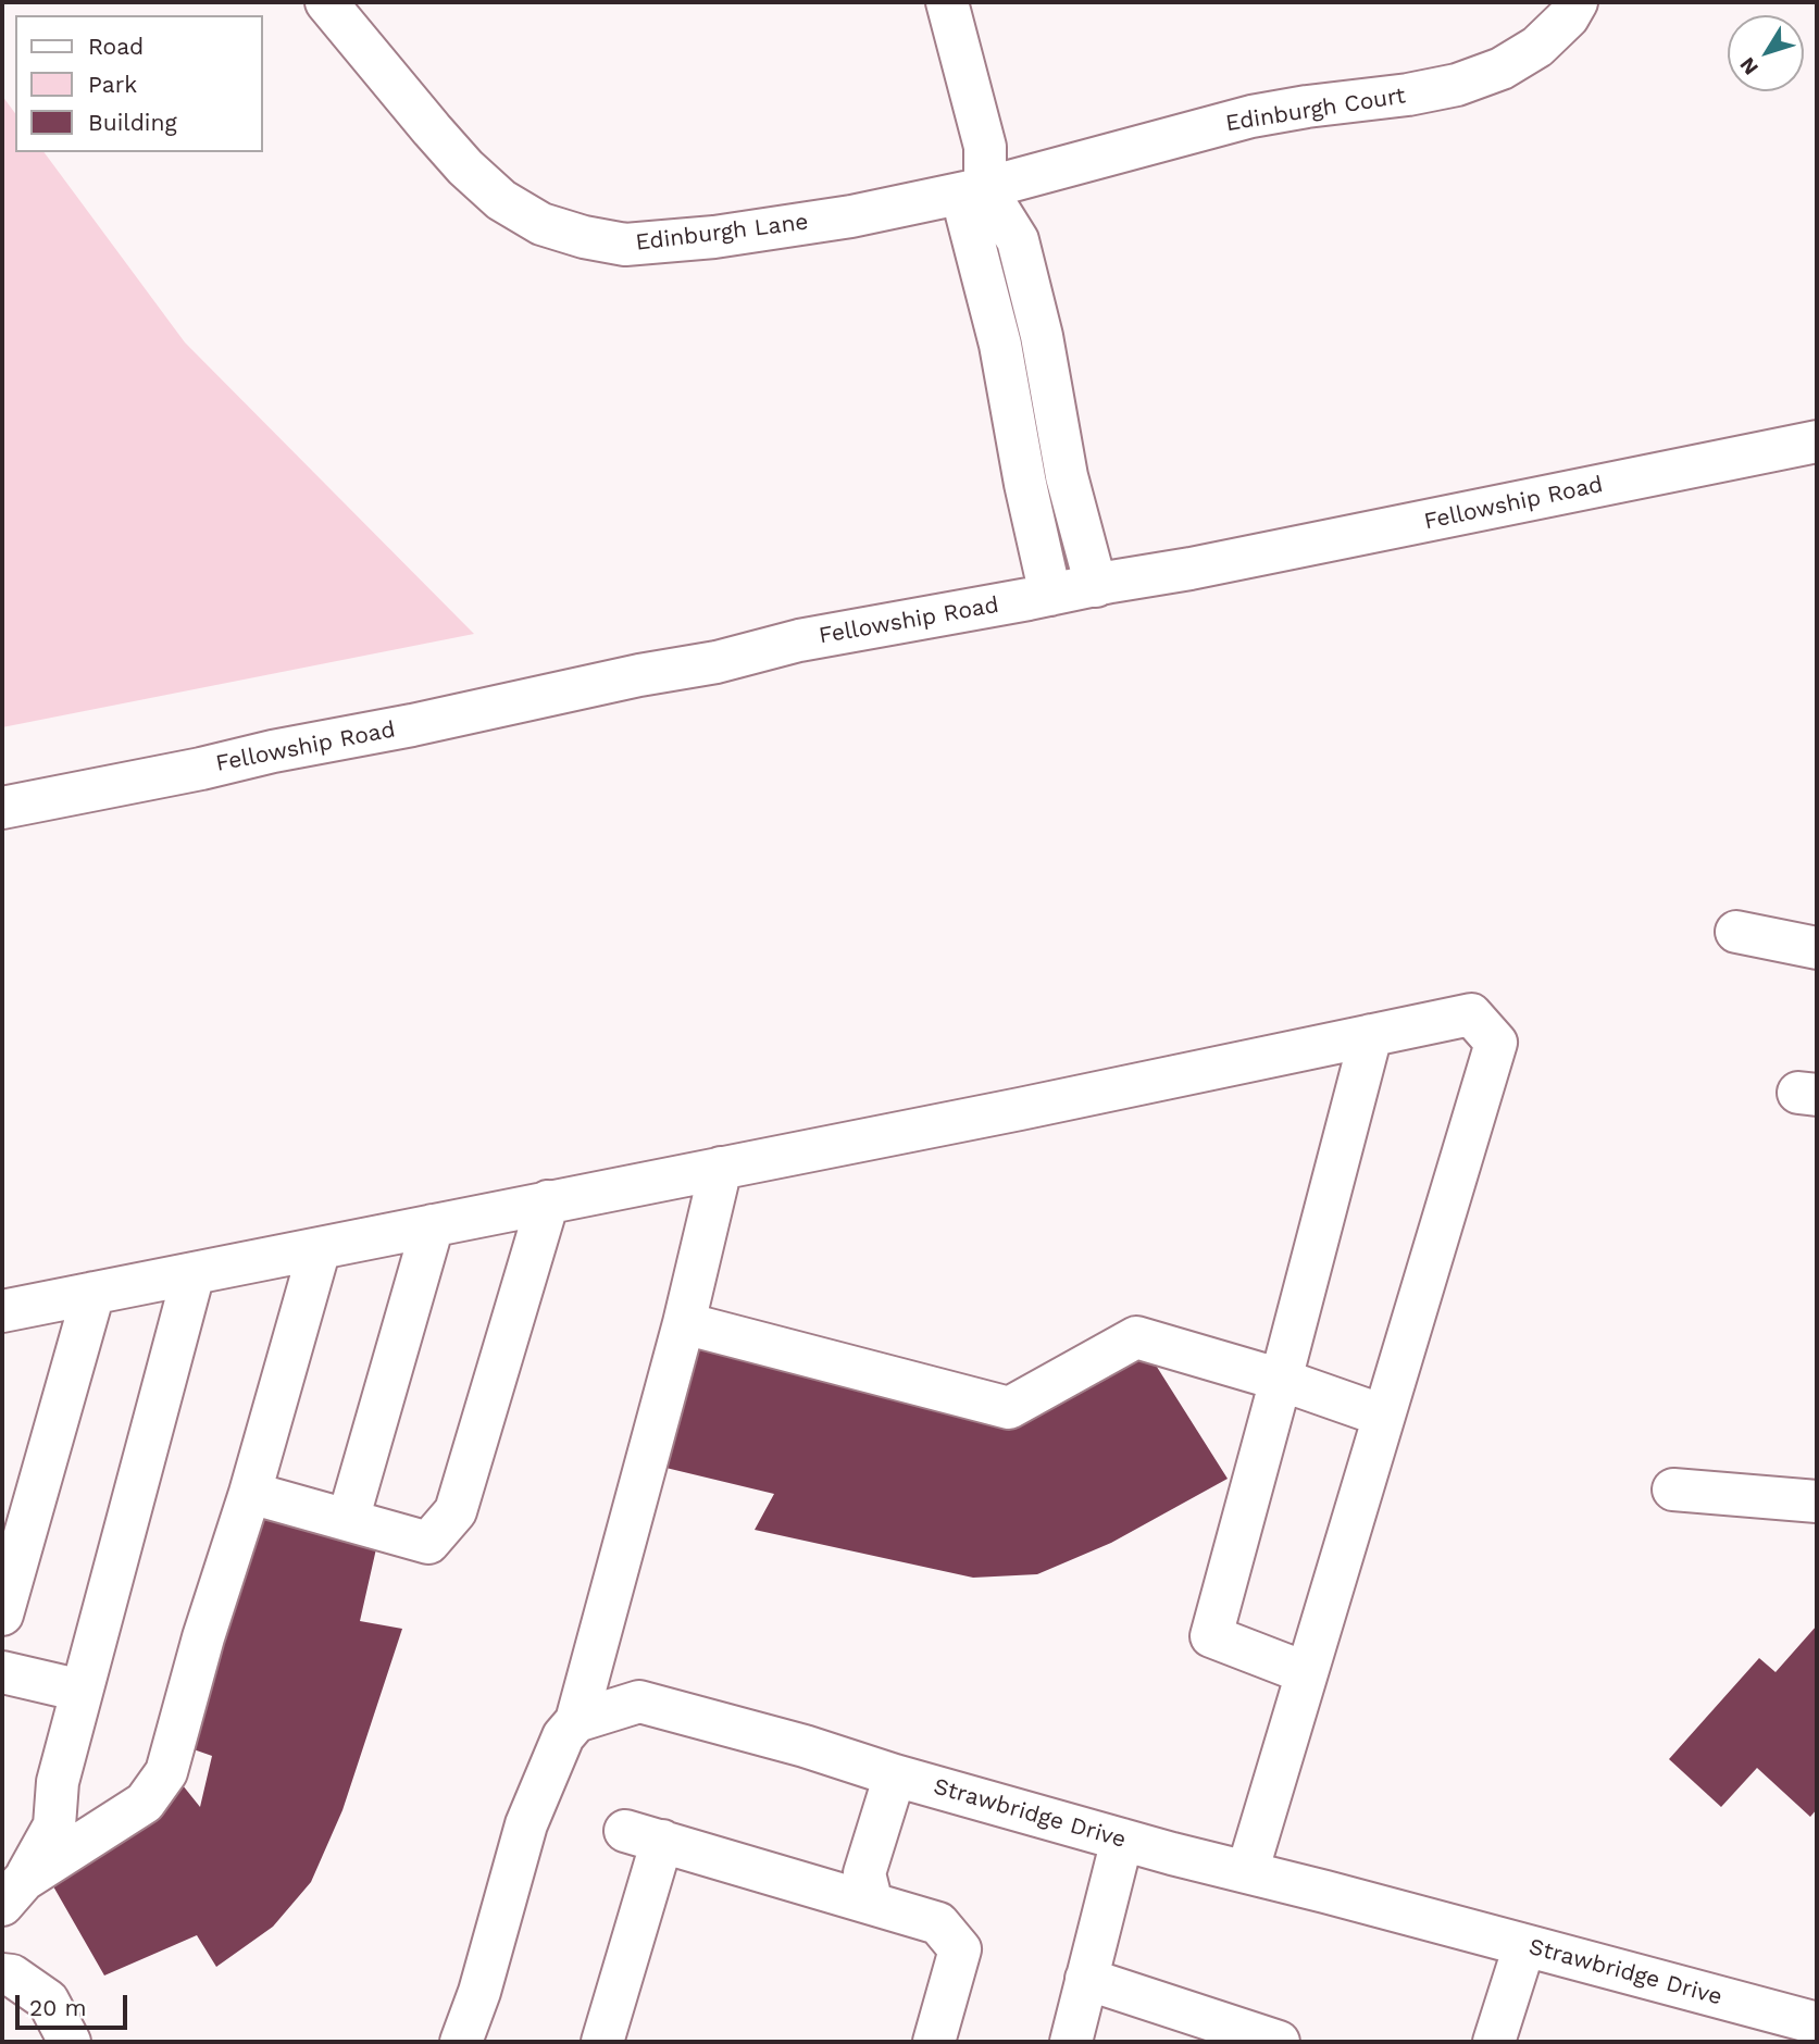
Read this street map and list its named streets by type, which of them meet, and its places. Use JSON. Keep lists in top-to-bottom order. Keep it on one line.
{"streets":{"street":["Edinburgh Court","Edinburgh Lane","Fellowship Road","Strawbridge Drive"]},"crossings":[["Edinburgh Court","Edinburgh Lane"]],"legend":["Road","Park","Building"],"scale_bar":"20 m","north":"bottom left"}
